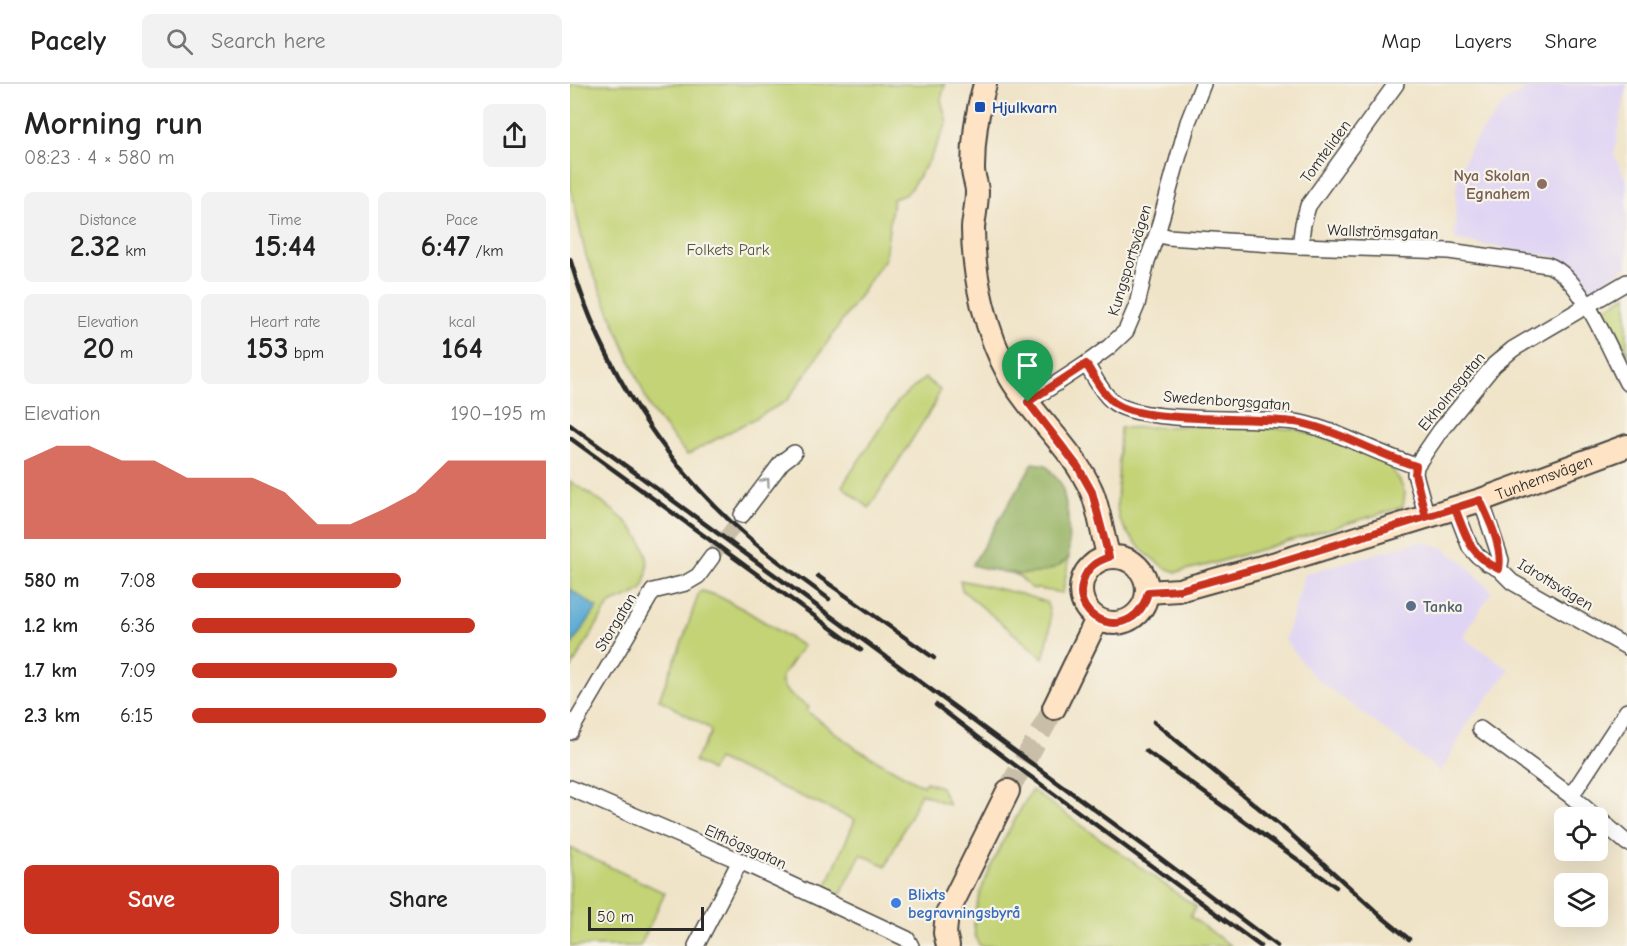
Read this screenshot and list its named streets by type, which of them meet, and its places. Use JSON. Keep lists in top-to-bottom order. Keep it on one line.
{"streets":{"street":["Tomteliden","Wallströmsgatan","Kungsportsvägen","Ekholmsgatan","Swedenborgsgatan","Tunhemsvägen","Idrottsvägen","Storgatan","Elfhögsgatan"]},"crossings":[["Tomteliden","Wallströmsgatan"],["Wallströmsgatan","Kungsportsvägen"],["Wallströmsgatan","Ekholmsgatan"],["Kungsportsvägen","Swedenborgsgatan"],["Ekholmsgatan","Swedenborgsgatan"],["Tunhemsvägen","Idrottsvägen"]],"parks":["Folkets Park"],"places":{"transit":["Hjulkvarn"],"other":["Nya Skolan Egnahem","Tanka","Blixts begravningsbyrå"]},"scale_bar":"50 m","page":{"header":"Pacely","search":"Search here","nav":["Map","Layers","Share"],"heading":["Morning run","08:23 · 4 × 580 m"],"stats":[["Distance","2.32 km"],["Time","15:44"],["Pace","6:47 /km"],["Elevation","20 m"],["Heart rate","153 bpm"],["kcal","164"]],"chart":["Elevation","190–195 m"],"list":[{"name":"580 m","note":"7:08"},{"name":"1.2 km","note":"6:36"},{"name":"1.7 km","note":"7:09"},{"name":"2.3 km","note":"6:15"}],"buttons":["Save","Share"],"scale":"50 m"}}
